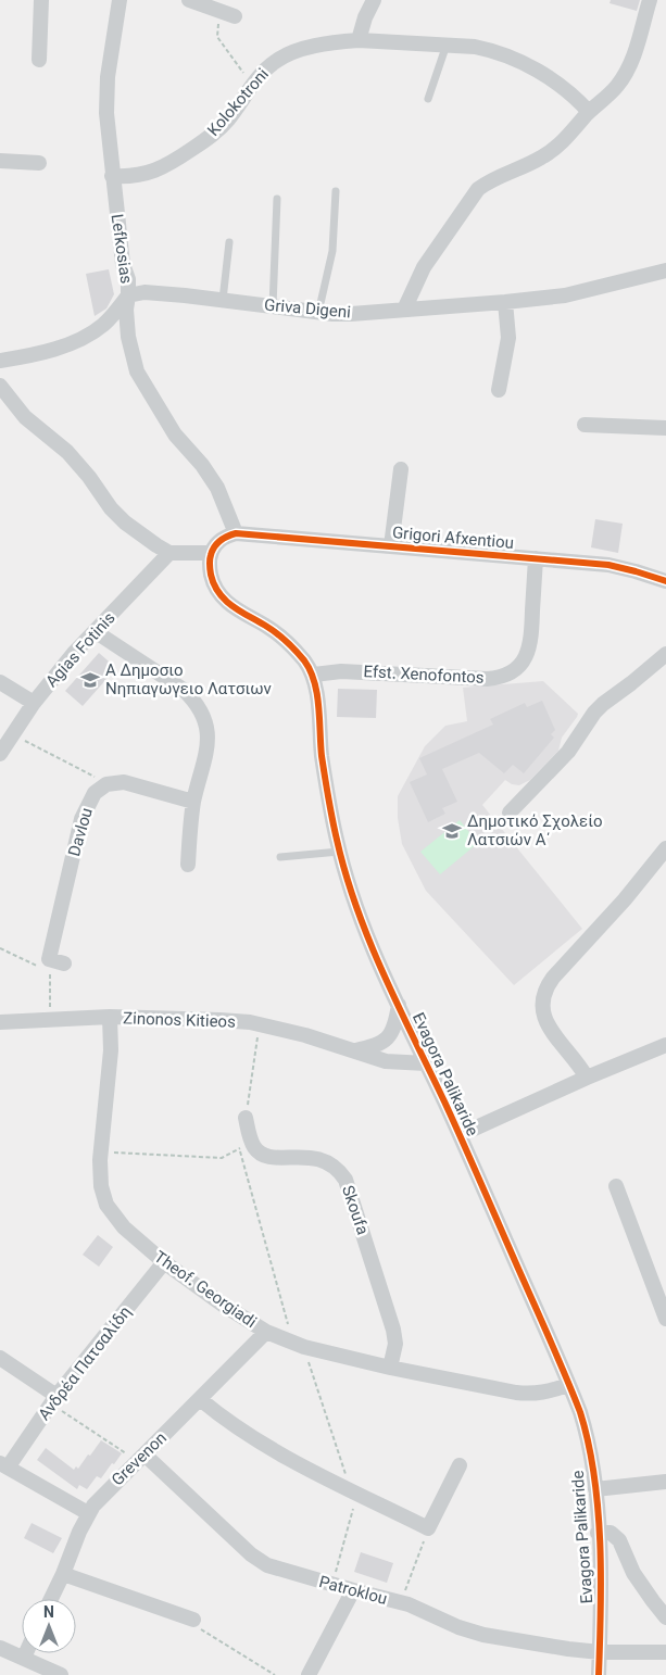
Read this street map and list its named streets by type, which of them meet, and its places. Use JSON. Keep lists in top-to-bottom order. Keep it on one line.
{"streets":{"street":["Kolokotroni","Lefkosias","Griva Digeni","Grigori Afxentiou","Agias Fotinis","Efst. Xenofontos","Davlou","Zinonos Kitieos","Evagora Palikaride","Skoufa","Theof. Georgiadi","Ανδρέα Πατσαλίδη","Grevenon","Patroklou"]},"crossings":[["Kolokotroni","Lefkosias"],["Lefkosias","Griva Digeni"],["Lefkosias","Grigori Afxentiou"],["Grigori Afxentiou","Efst. Xenofontos"],["Efst. Xenofontos","Evagora Palikaride"],["Zinonos Kitieos","Evagora Palikaride"],["Zinonos Kitieos","Theof. Georgiadi"],["Evagora Palikaride","Theof. Georgiadi"],["Evagora Palikaride","Patroklou"],["Skoufa","Theof. Georgiadi"],["Theof. Georgiadi","Ανδρέα Πατσαλίδη"],["Theof. Georgiadi","Grevenon"],["Grevenon","Patroklou"]],"places":{"school or university":["Α Δημοσιο Νηπιαγωγειο Λατσιων","Δημοτικό Σχολείο Λατσιών Α΄"]},"north":"top"}
